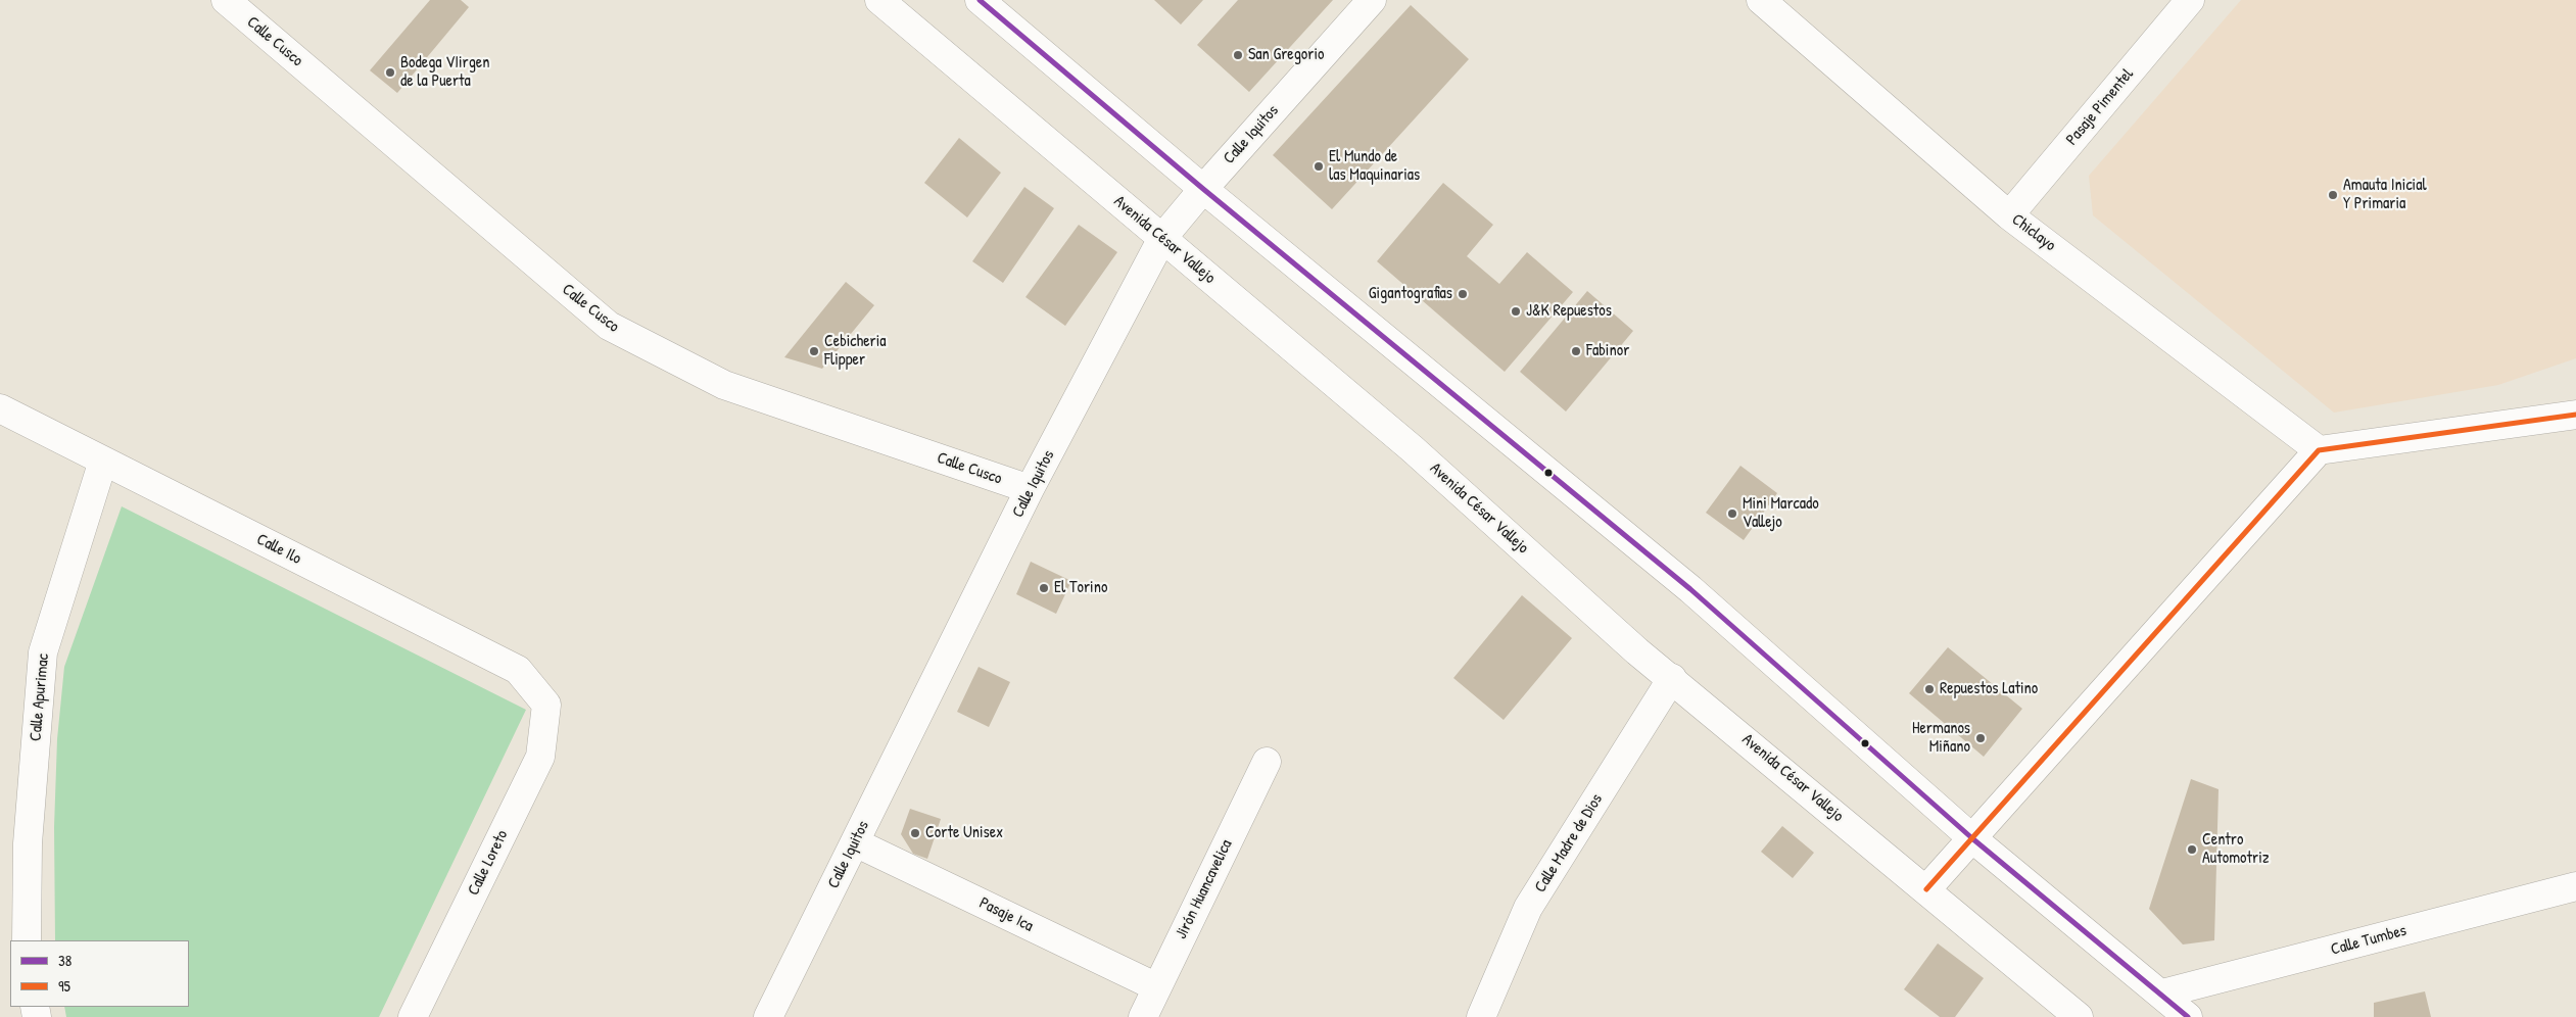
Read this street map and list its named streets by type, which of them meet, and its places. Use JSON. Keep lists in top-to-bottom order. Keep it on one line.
{"streets":{"street":["Calle Cusco","Pasaje Pimentel","Calle Iquitos","Chiclayo","Avenida César Vallejo","Calle Ilo","Calle Apurimac","Calle Madre de Dios","Calle Loreto","Jirón Huancavelica","Pasaje Ica","Calle Tumbes"]},"crossings":[["Calle Cusco","Calle Iquitos"],["Pasaje Pimentel","Chiclayo"],["Calle Iquitos","Avenida César Vallejo"],["Calle Iquitos","Pasaje Ica"],["Avenida César Vallejo","Calle Madre de Dios"],["Calle Ilo","Calle Apurimac"],["Calle Ilo","Calle Loreto"],["Jirón Huancavelica","Pasaje Ica"]],"places":["San Gregorio","Bodega VIirgen de la Puerta","El Mundo de las Maquinarias","Amauta Inicial Y Primaria","Gigantografias","J&K Repuestos","Cebicheria Flipper","Fabinor","Mini Marcado Vallejo","El Torino","Repuestos Latino","Hermanos Miñano","Corte Unisex","Centro Automotriz"],"lines":["transit line 38","transit line 95"],"legend":["38","95"]}
